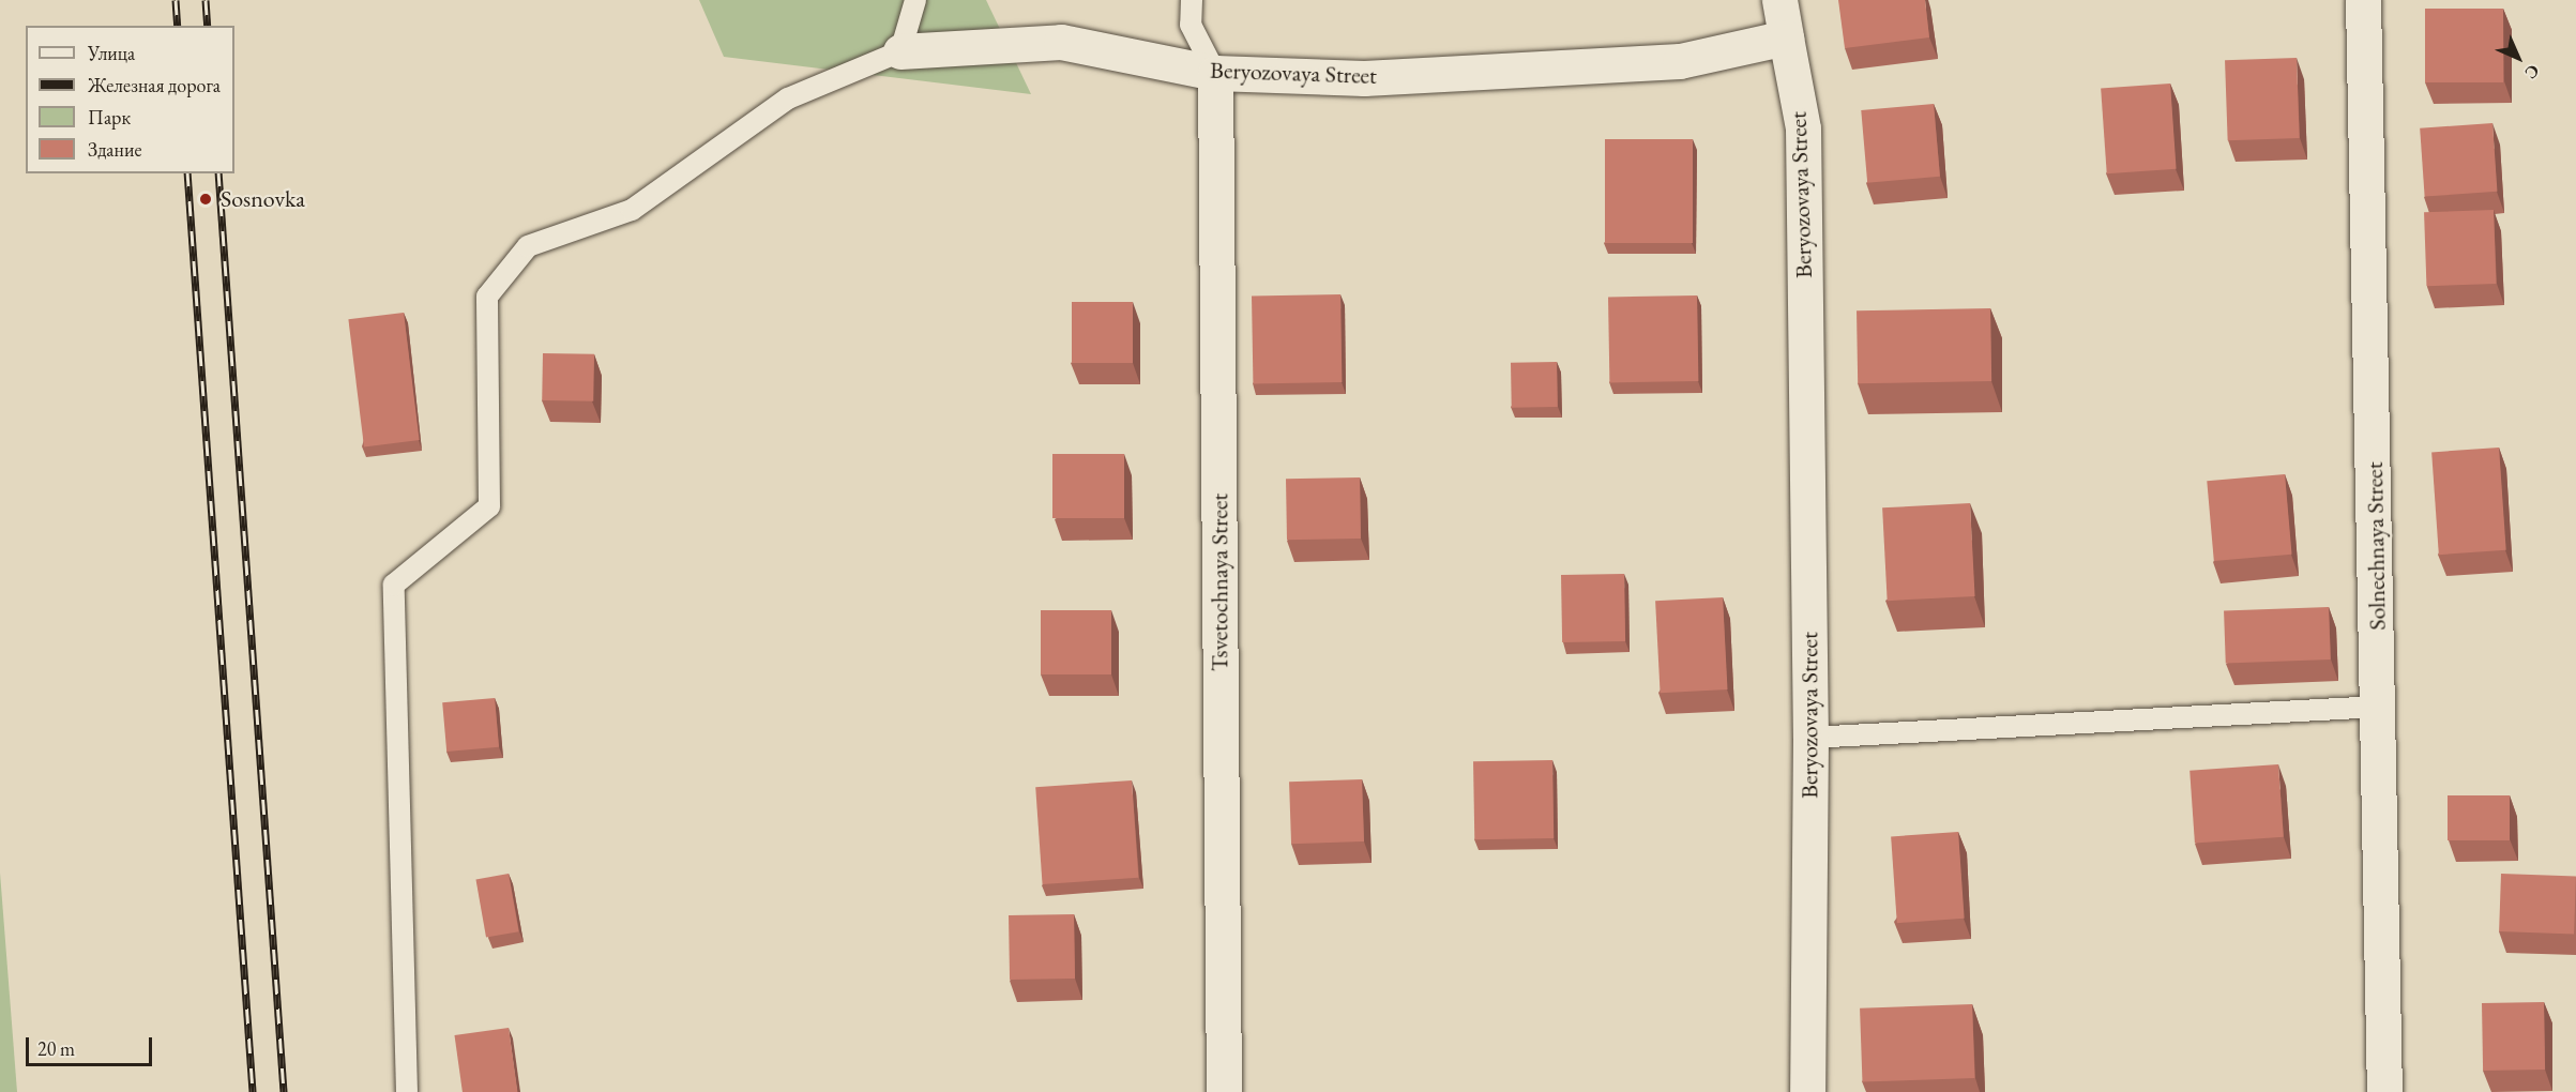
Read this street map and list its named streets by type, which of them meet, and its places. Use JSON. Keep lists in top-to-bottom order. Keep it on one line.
{"streets":{"street":["Beryozovaya Street","Solnechnaya Street","Tsvetochnaya Street"]},"crossings":[["Beryozovaya Street","Tsvetochnaya Street"]],"places":["Sosnovka"],"legend":["Улица","Железная дорога","Парк","Здание"],"scale_bar":"20 m","north":"bottom right"}
